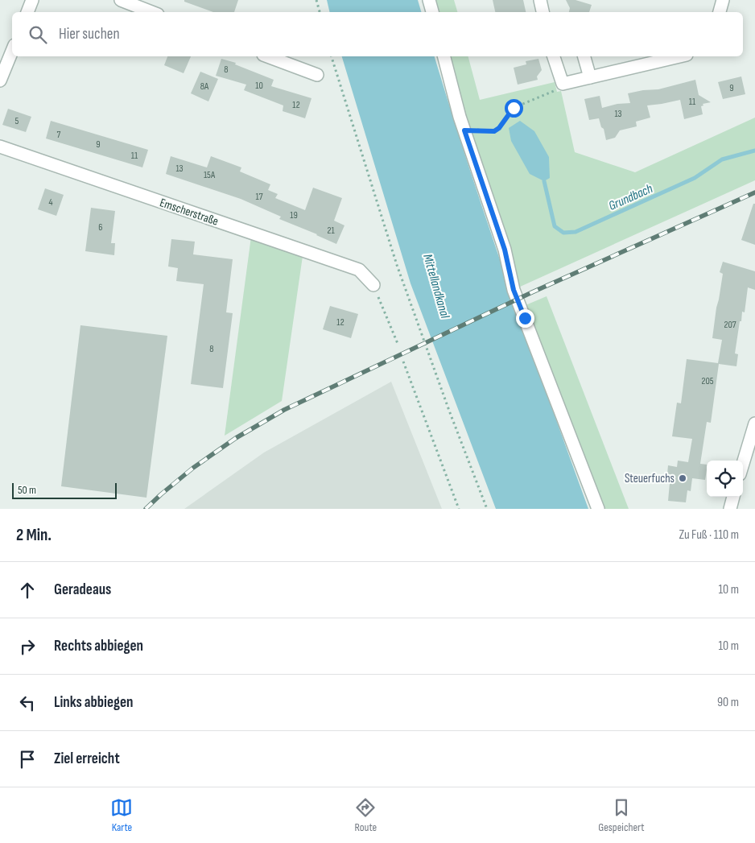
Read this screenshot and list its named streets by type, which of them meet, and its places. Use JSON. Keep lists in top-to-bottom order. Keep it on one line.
{"streets":{"street":["Emscherstraße"]},"water":["Grundbach","Mittellandkanal"],"places":["Steuerfuchs"],"house_numbers":["8","10","8A","9","11","12","13","5","7","9","11","13","15A","17","4","19","6","21","12","207","8","205"],"scale_bar":"50 m","page":{"search":"Hier suchen","scale":"50 m","heading":["2 Min.","Zu Fuß · 110 m"],"list":[["Geradeaus","10 m"],["Rechts abbiegen","10 m"],["Links abbiegen","90 m"],"Ziel erreicht"],"nav":["Karte","Route","Gespeichert"]}}
